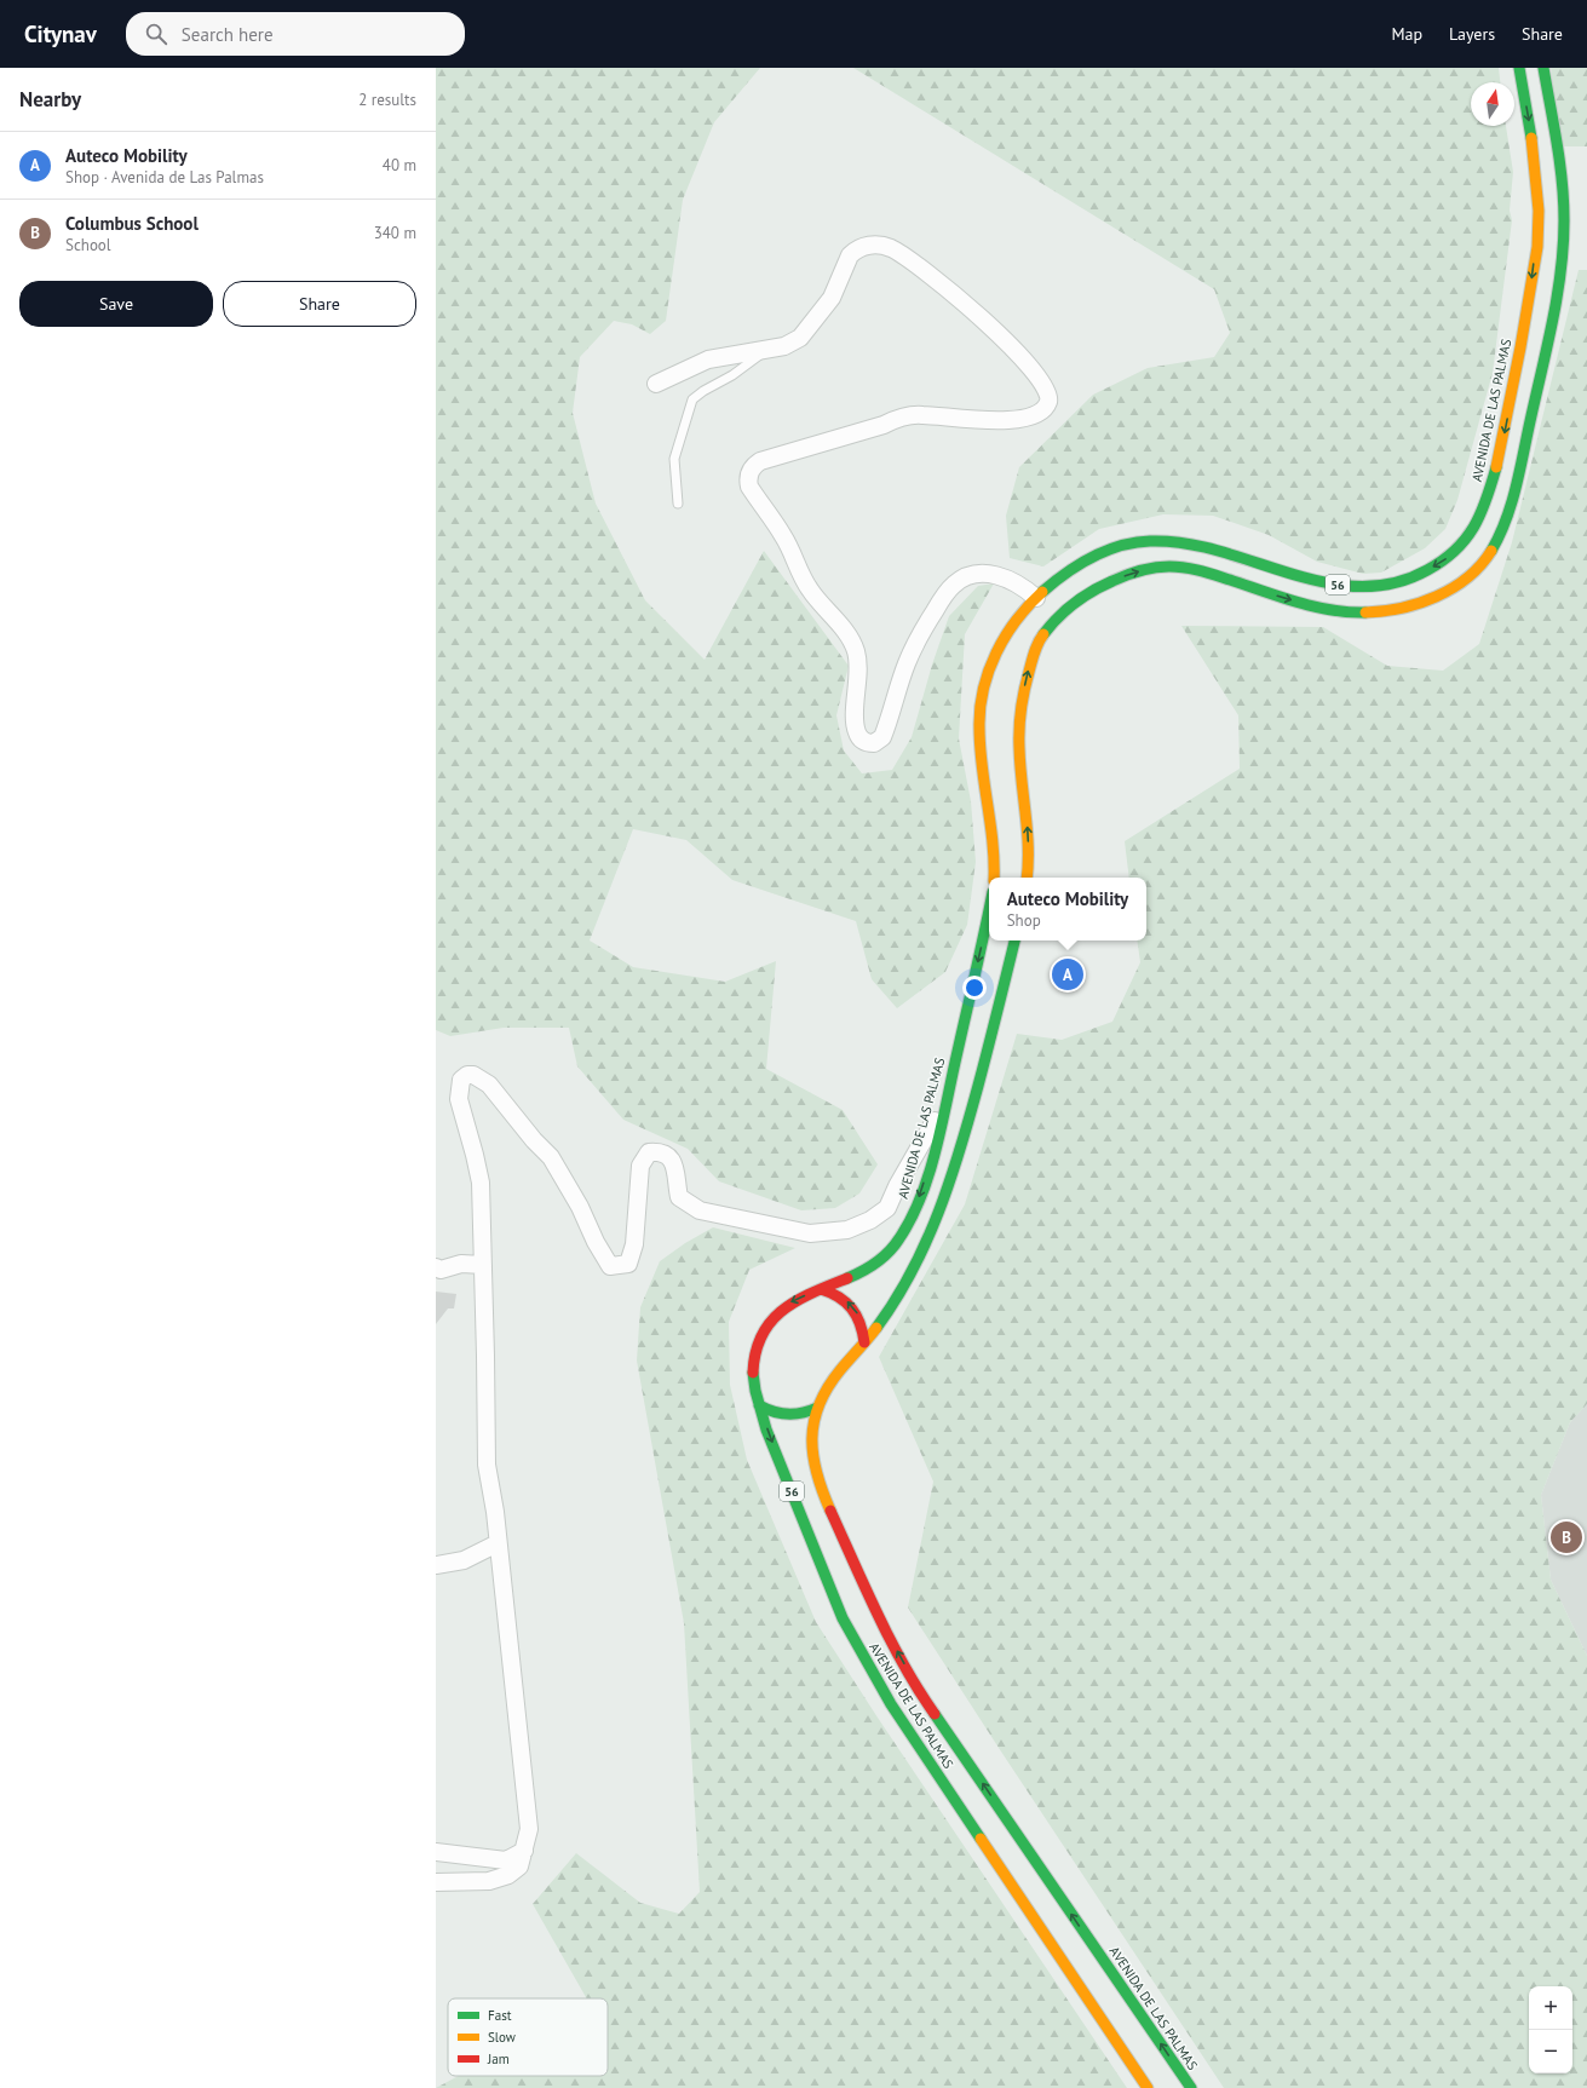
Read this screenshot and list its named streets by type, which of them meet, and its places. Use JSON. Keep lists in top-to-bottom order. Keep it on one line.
{"streets":{"main road":["AVENIDA DE LAS PALMAS","56"]},"legend":["Fast","Slow","Jam"],"north":"top","page":{"header":"Citynav","search":"Search here","nav":["Map","Layers","Share"],"heading":["Nearby","2 results"],"list":[{"mark":"A","name":"Auteco Mobility","note":"Shop · Avenida de Las Palmas","value":"40 m"},{"mark":"B","name":"Columbus School","note":"School","value":"340 m"}],"buttons":["Save","Share"],"popup":["Auteco Mobility","Shop"],"pins":["A","B"],"map_buttons":["+","−"]}}
